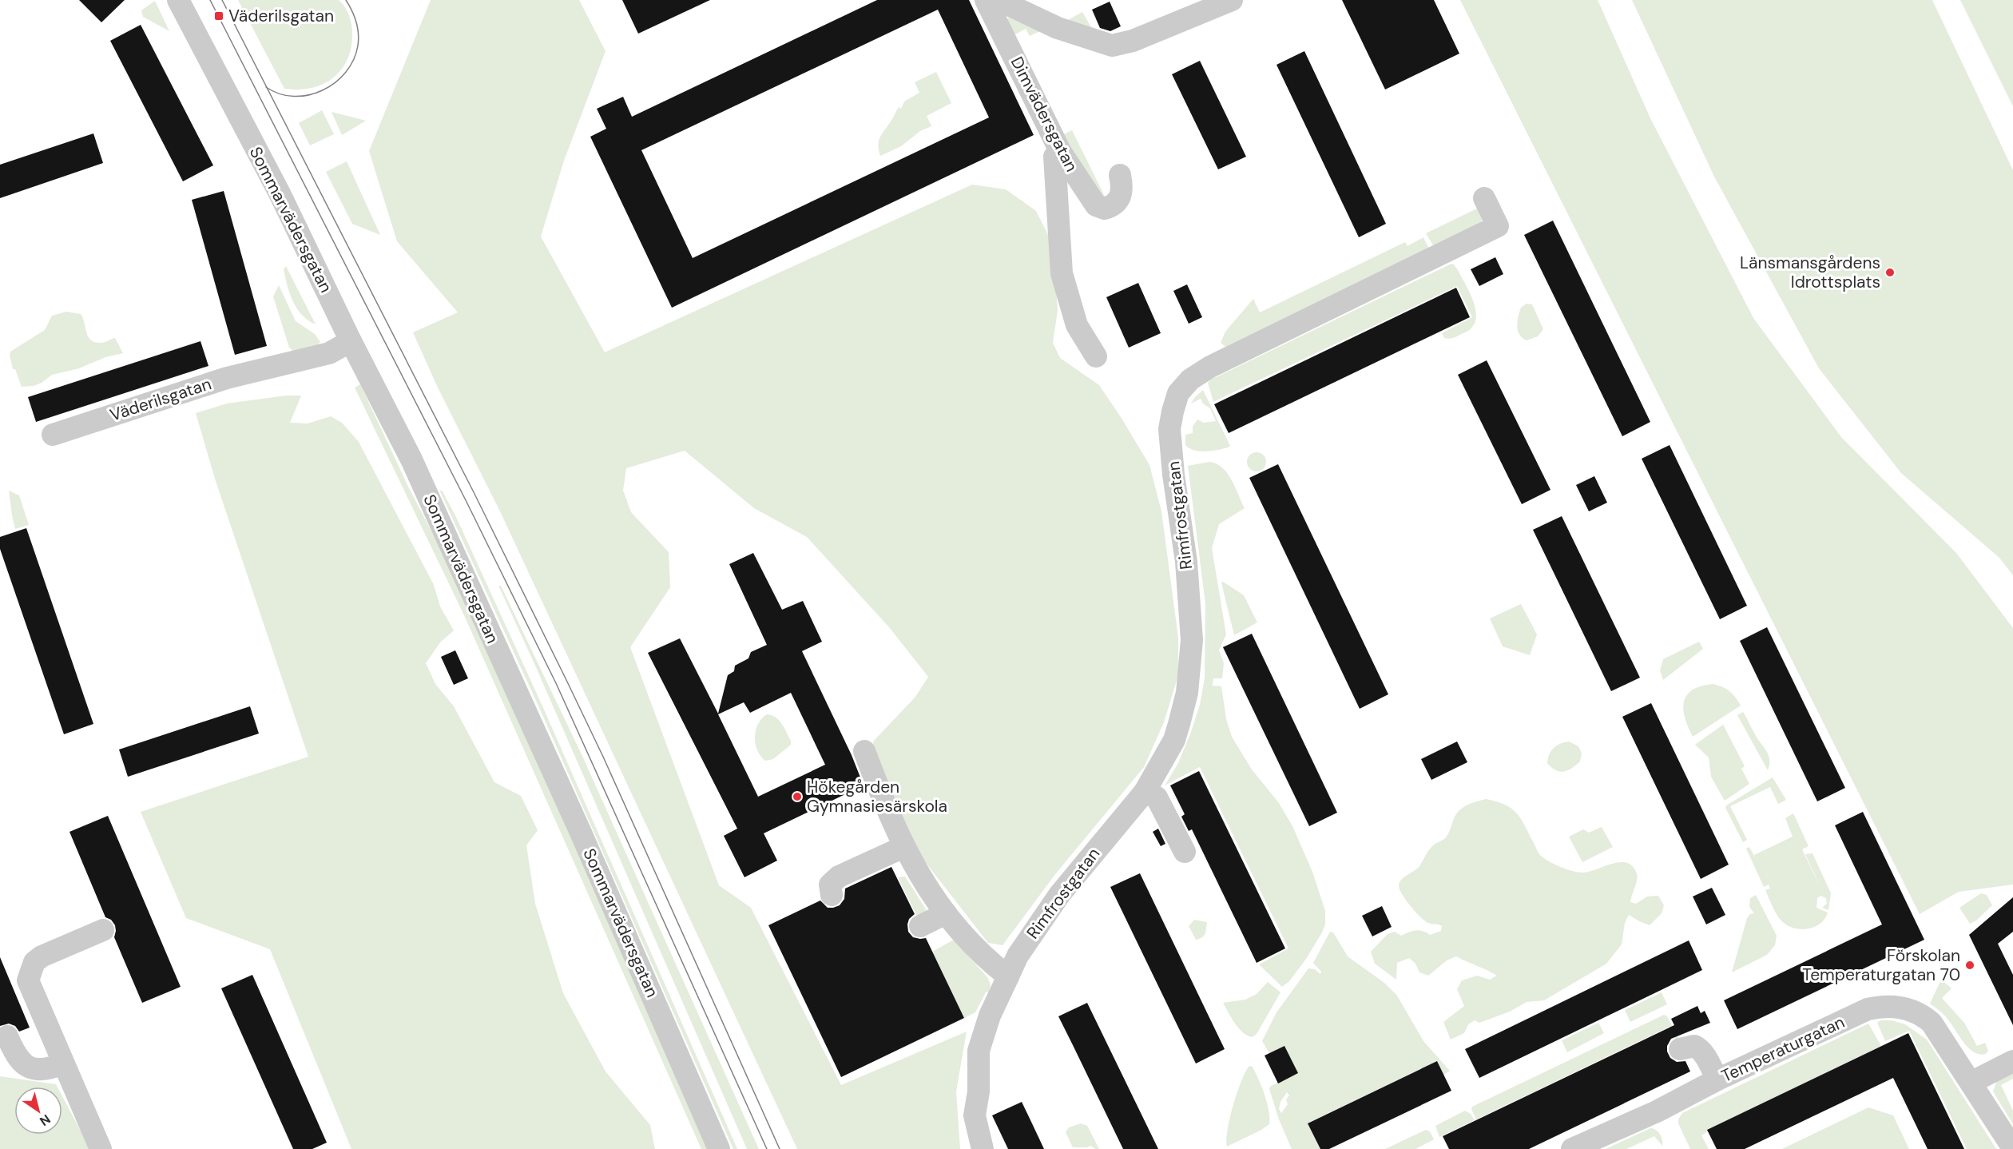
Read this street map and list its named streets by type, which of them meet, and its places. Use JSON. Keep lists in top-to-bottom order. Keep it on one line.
{"streets":{"street":["Dimvädersgatan","Sommarvädersgatan","Väderilsgatan","Rimfrostgatan","Temperaturgatan"]},"crossings":[["Sommarvädersgatan","Väderilsgatan"]],"places":{"transit":["Väderilsgatan"],"other":["Länsmansgårdens Idrottsplats","Hökegården Gymnasiesärskola","Förskolan Temperaturgatan 70"]},"north":"bottom right"}
